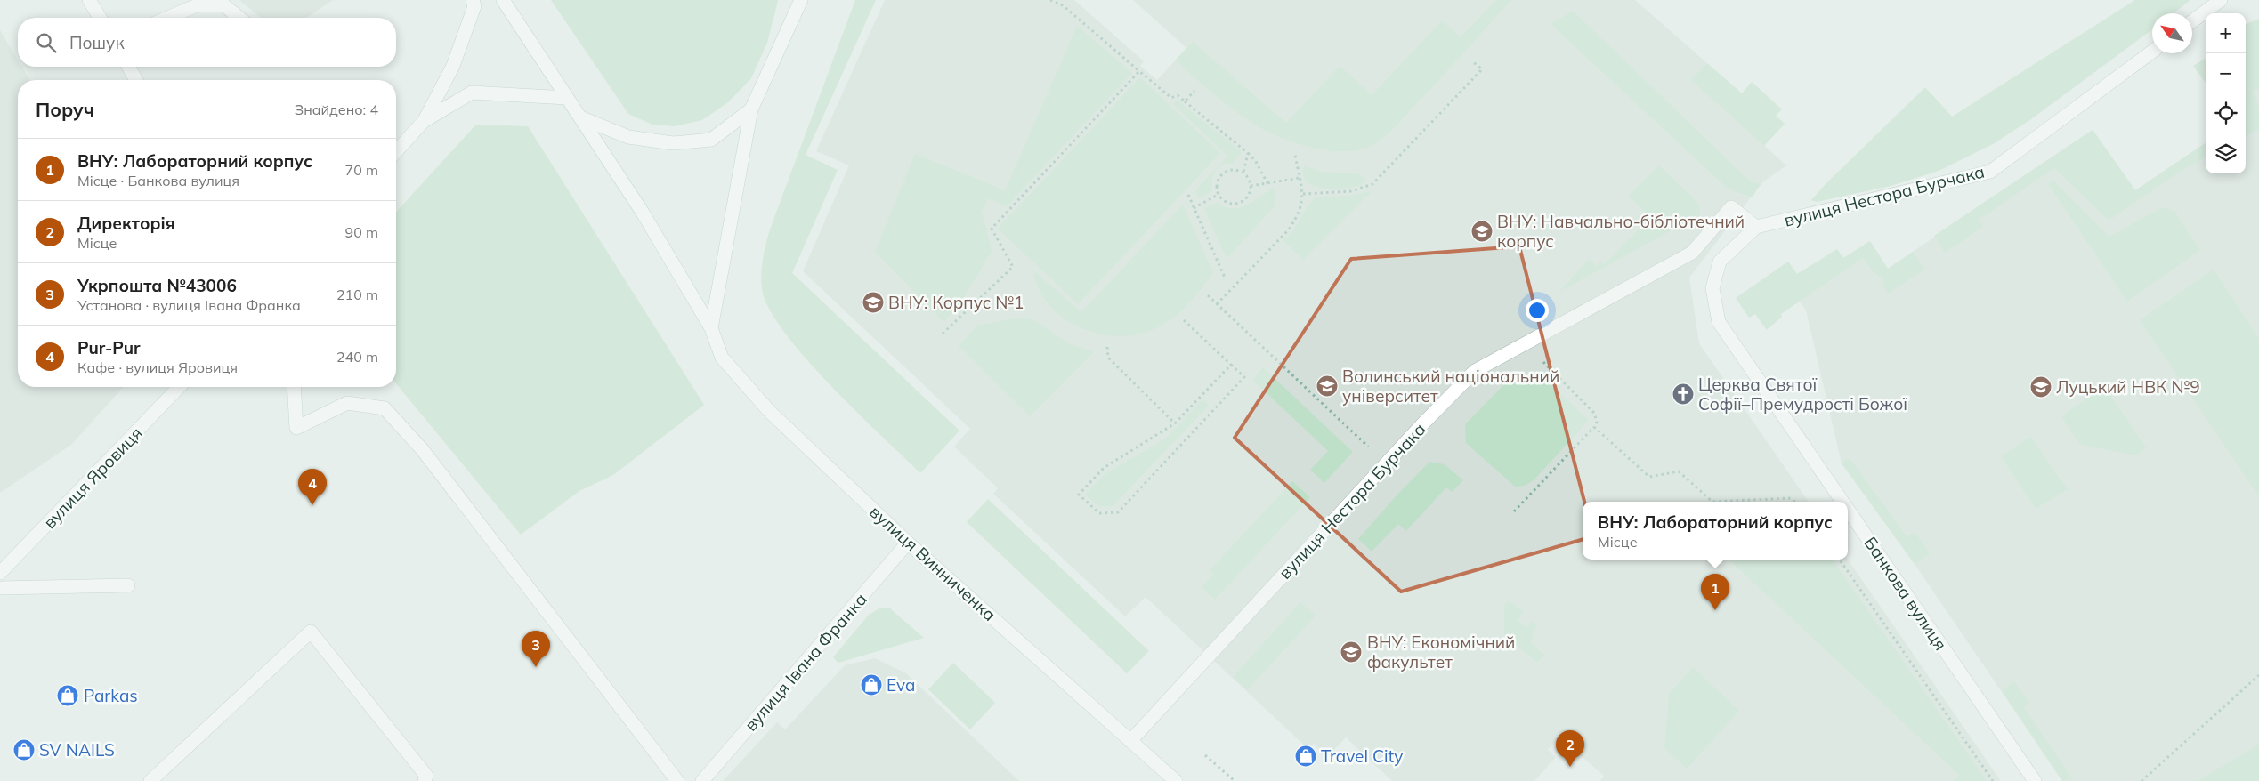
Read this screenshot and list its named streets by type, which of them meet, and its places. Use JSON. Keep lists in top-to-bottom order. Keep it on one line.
{"streets":{"street":["вулиця Нестора Бурчака","вулиця Яровиця","вулиця Винниченка","Банкова вулиця","вулиця Івана Франка"]},"crossings":[["вулиця Нестора Бурчака","вулиця Винниченка"],["вулиця Нестора Бурчака","Банкова вулиця"],["вулиця Винниченка","вулиця Івана Франка"]],"places":{"school or university":["ВНУ: Навчально-бібліотечний корпус","ВНУ: Корпус №1","Волинський національний університет","Луцький НВК №9","ВНУ: Економічний факультет"],"church":["Церква Святої Софії–Премудрості Божої"],"shop":["Eva","Parkas","SV NAILS","Travel City"]},"north":"top left","page":{"map_buttons":["+","−"],"search":"Пошук","heading":["Поруч","Знайдено: 4"],"list":[{"mark":"1","name":"ВНУ: Лабораторний корпус","note":"Місце · Банкова вулиця","value":"70 m"},{"mark":"2","name":"Директорія","note":"Місце","value":"90 m"},{"mark":"3","name":"Укрпошта №43006","note":"Установа · вулиця Івана Франка","value":"210 m"},{"mark":"4","name":"Pur-Pur","note":"Кафе · вулиця Яровиця","value":"240 m"}],"pins":["4","1","3","2"],"popup":["ВНУ: Лабораторний корпус","Місце"]}}
